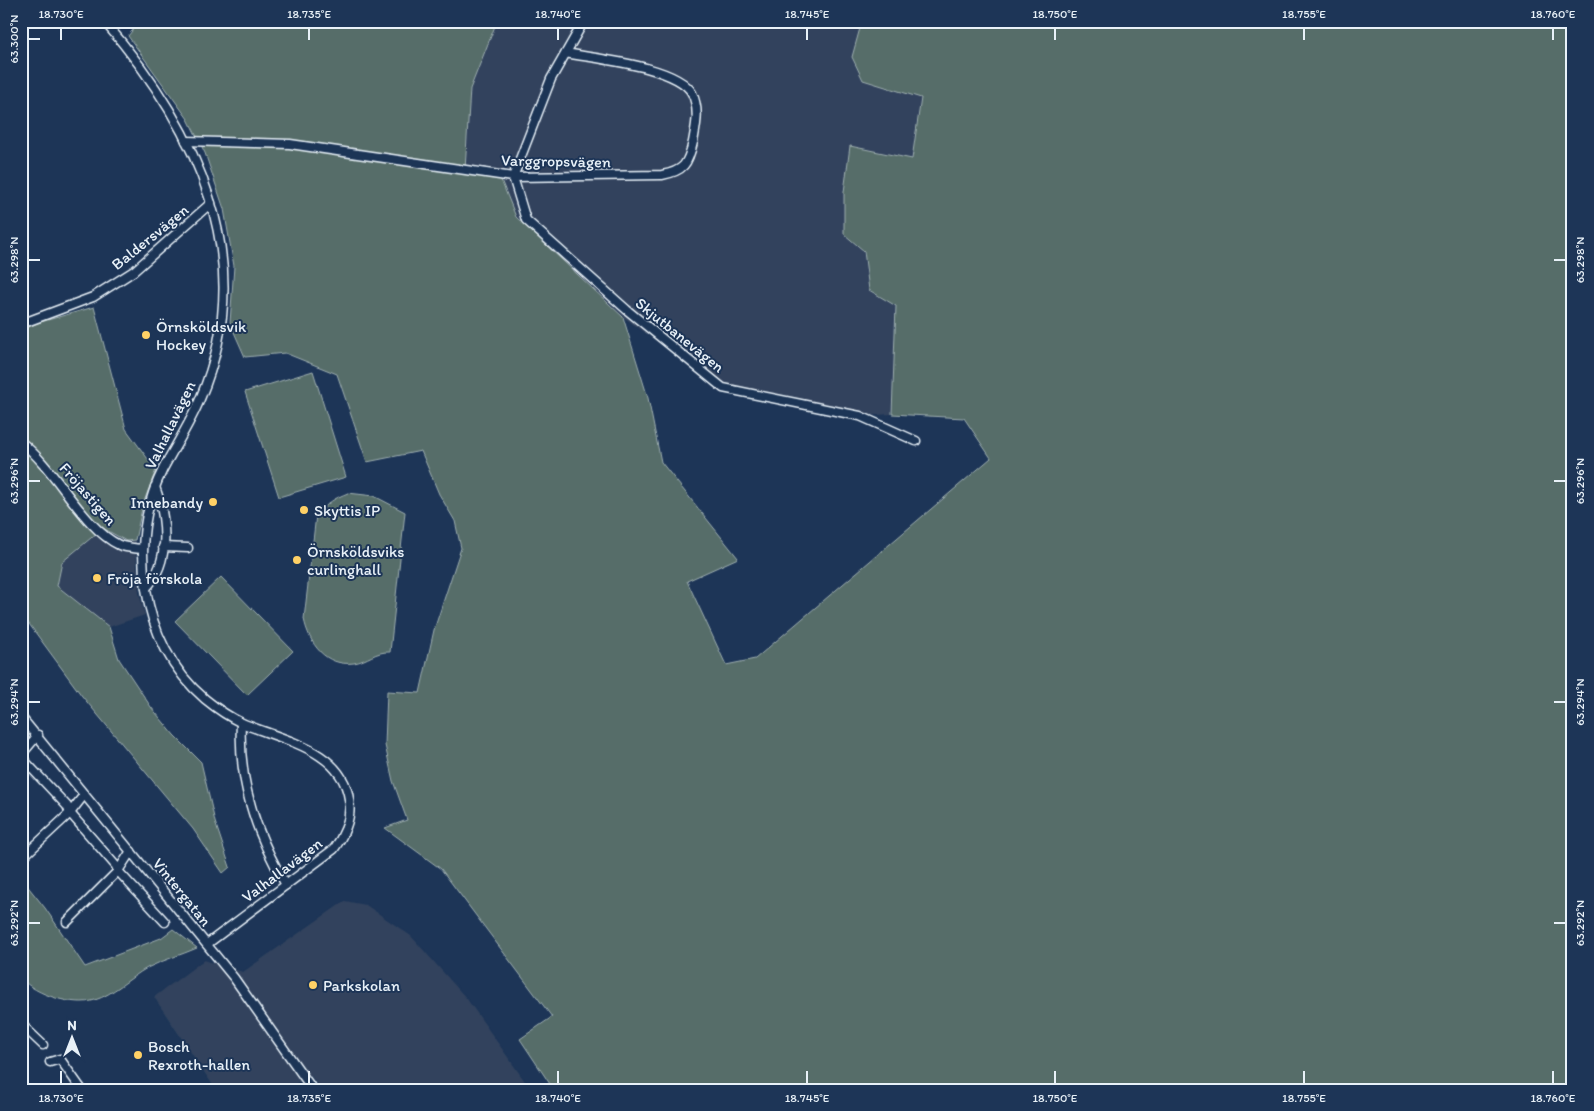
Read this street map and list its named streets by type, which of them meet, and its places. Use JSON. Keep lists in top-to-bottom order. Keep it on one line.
{"streets":{"street":["Varggropsvägen","Baldersvägen","Skjutbanevägen","Valhallavägen","Fröjastigen","Vintergatan"]},"crossings":[["Varggropsvägen","Skjutbanevägen"],["Varggropsvägen","Valhallavägen"],["Baldersvägen","Valhallavägen"],["Valhallavägen","Fröjastigen"],["Valhallavägen","Vintergatan"]],"places":["Örnsköldsvik Hockey","Innebandy","Skyttis IP","Örnsköldsviks curlinghall","Fröja förskola","Parkskolan","Bosch Rexroth-hallen"],"north":"top","coordinates":["18.730°E","18.735°E","18.740°E","18.745°E","18.750°E","18.755°E","18.760°E","63.300°N","63.298°N","63.296°N","63.294°N","63.292°N"]}
